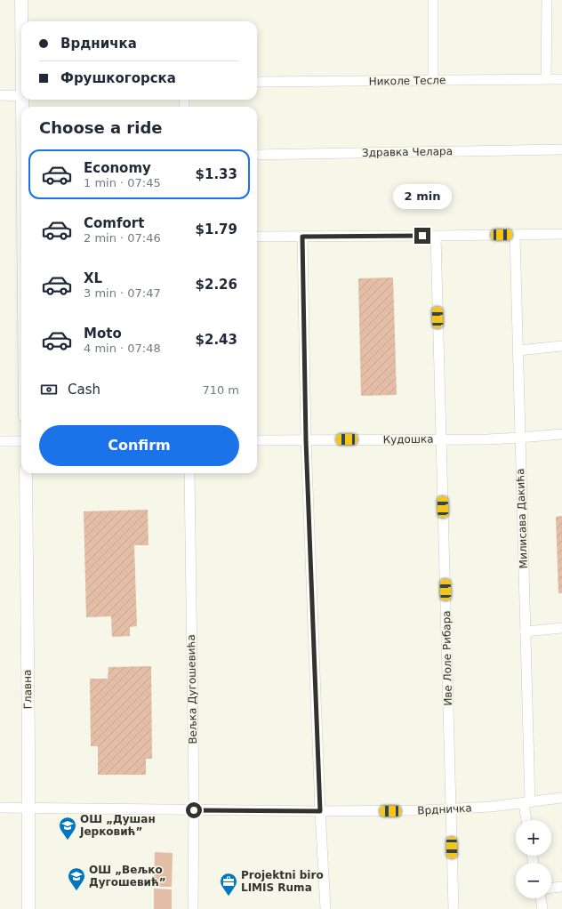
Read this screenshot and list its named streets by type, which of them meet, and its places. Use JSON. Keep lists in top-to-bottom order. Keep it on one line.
{"streets":{"main road":["Главна"],"street":["Николе Тесле","Здравка Челара","Кудошка","Милисава Дакића","Иве Лоле Рибара","Вељка Дугошевића","Врдничка"]},"crossings":[["Кудошка","Милисава Дакића"],["Кудошка","Иве Лоле Рибара"],["Милисава Дакића","Врдничка"],["Иве Лоле Рибара","Врдничка"],["Главна","Врдничка"],["Вељка Дугошевића","Врдничка"]],"places":{"school or university":["ОШ „Душан Јерковић”","ОШ „Вељко Дугошевић”"],"office":["Projektni biro LIMIS Ruma"]},"page":{"banner":["Врдничка","Фрушкогорска"],"heading":"Choose a ride","list":[{"name":"Economy","note":"1 min · 07:45","value":"$1.33"},{"name":"Comfort","note":"2 min · 07:46","value":"$1.79"},{"name":"XL","note":"3 min · 07:47","value":"$2.26"},{"name":"Moto","note":"4 min · 07:48","value":"$2.43"}],"bubble":"2 min","pay":["Cash","710 m"],"buttons":"Confirm","map_buttons":["+","−"]}}
